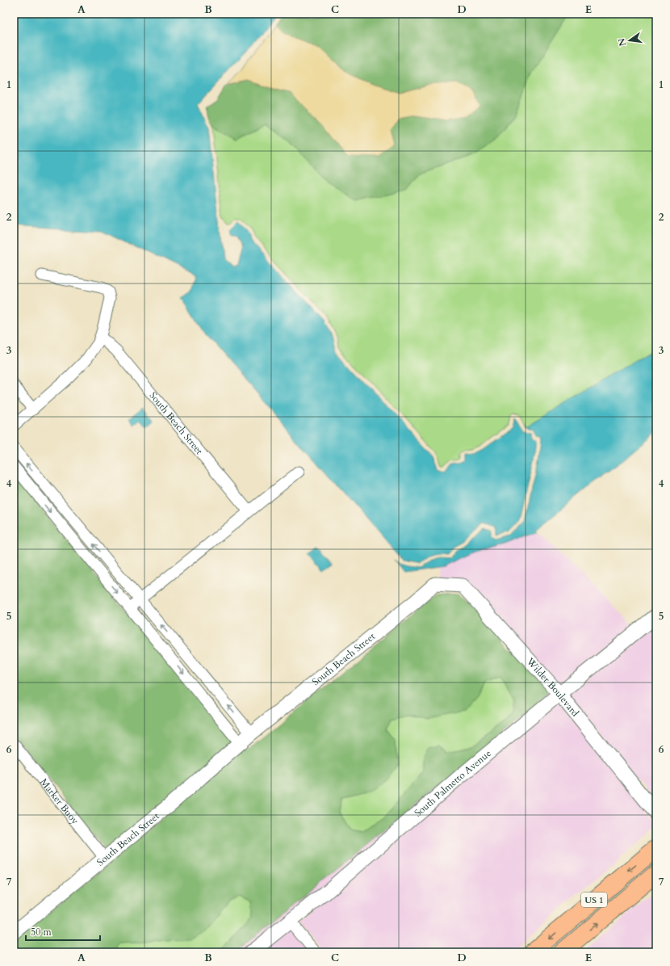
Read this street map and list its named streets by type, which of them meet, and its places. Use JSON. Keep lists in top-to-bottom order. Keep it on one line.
{"streets":{"main road":["US 1"],"street":["South Beach Street","Wilder Boulevard","South Palmetto Avenue","Marker Buoy"]},"crossings":[["South Beach Street","Wilder Boulevard"],["South Beach Street","Marker Buoy"],["Wilder Boulevard","South Palmetto Avenue"]],"scale_bar":"50 m","north":"left","grid":{"columns":["A","B","C","D","E"],"rows":["1","2","3","4","5","6","7"]}}
